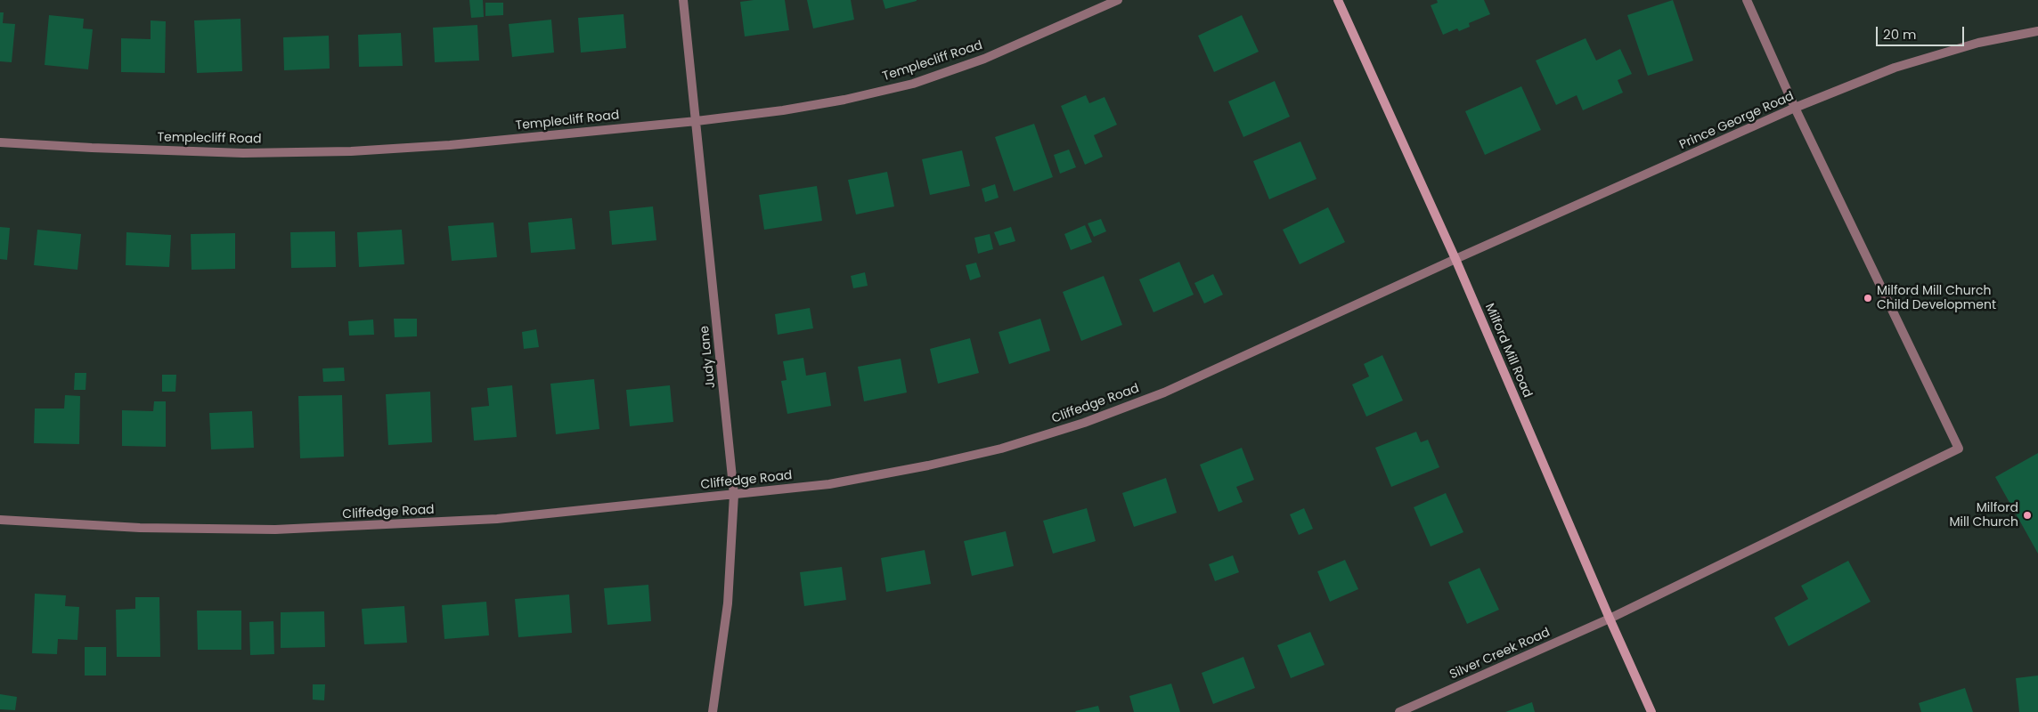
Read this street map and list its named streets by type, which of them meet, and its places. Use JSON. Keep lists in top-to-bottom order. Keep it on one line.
{"streets":{"main road":["Milford Mill Road"],"street":["Templecliff Road","Prince George Road","Judy Lane","Cliffedge Road","Silver Creek Road"]},"crossings":[["Templecliff Road","Judy Lane"],["Prince George Road","Milford Mill Road"],["Prince George Road","Cliffedge Road"],["Prince George Road","Silver Creek Road"],["Milford Mill Road","Cliffedge Road"],["Milford Mill Road","Silver Creek Road"],["Judy Lane","Cliffedge Road"]],"places":["Milford Mill Church Child Development","Milford Mill Church"],"scale_bar":"20 m"}
